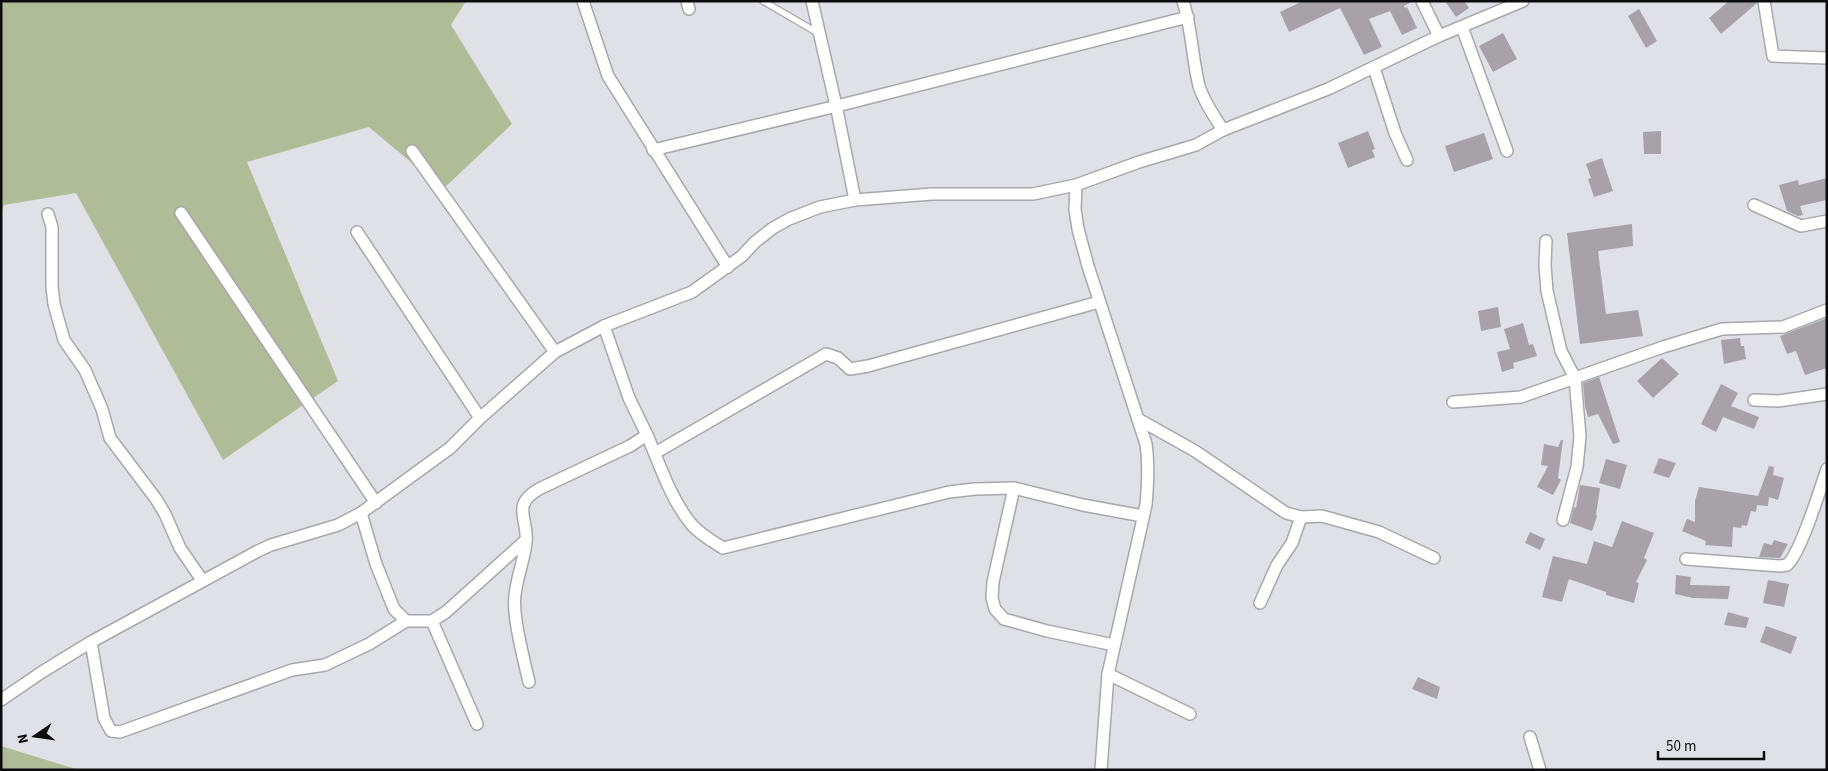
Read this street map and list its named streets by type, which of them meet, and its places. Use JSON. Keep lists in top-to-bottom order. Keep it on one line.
{"scale_bar":"50 m","north":"left"}
